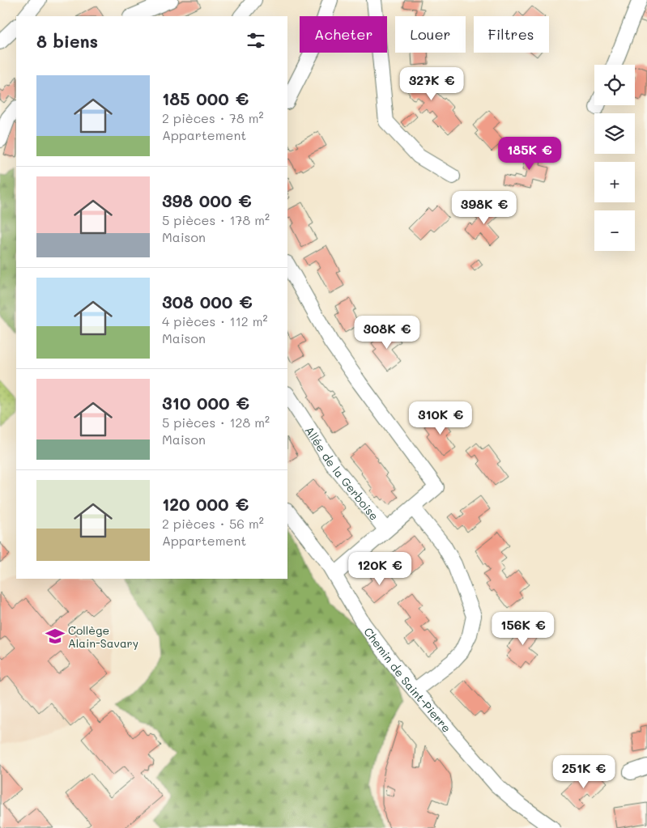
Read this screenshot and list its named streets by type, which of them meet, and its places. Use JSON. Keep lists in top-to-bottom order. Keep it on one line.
{"streets":{"street":["Allée de la Gerboise","Chemin de Saint-Pierre"]},"places":{"school or university":["Collège Alain-Savary"]},"page":{"chip":["Acheter","Louer","Filtres"],"heading":"8 biens","map_buttons":["+","−"],"list":[{"name":"185 000 €","note":"2 pièces · 78 m² · Appartement"},{"name":"398 000 €","note":"5 pièces · 178 m² · Maison"},{"name":"308 000 €","note":"4 pièces · 112 m² · Maison"},{"name":"310 000 €","note":"5 pièces · 128 m² · Maison"},{"name":"120 000 €","note":"2 pièces · 56 m² · Appartement"}],"price":["327K €","185K €","398K €","308K €","310K €","120K €","156K €","251K €"]}}
